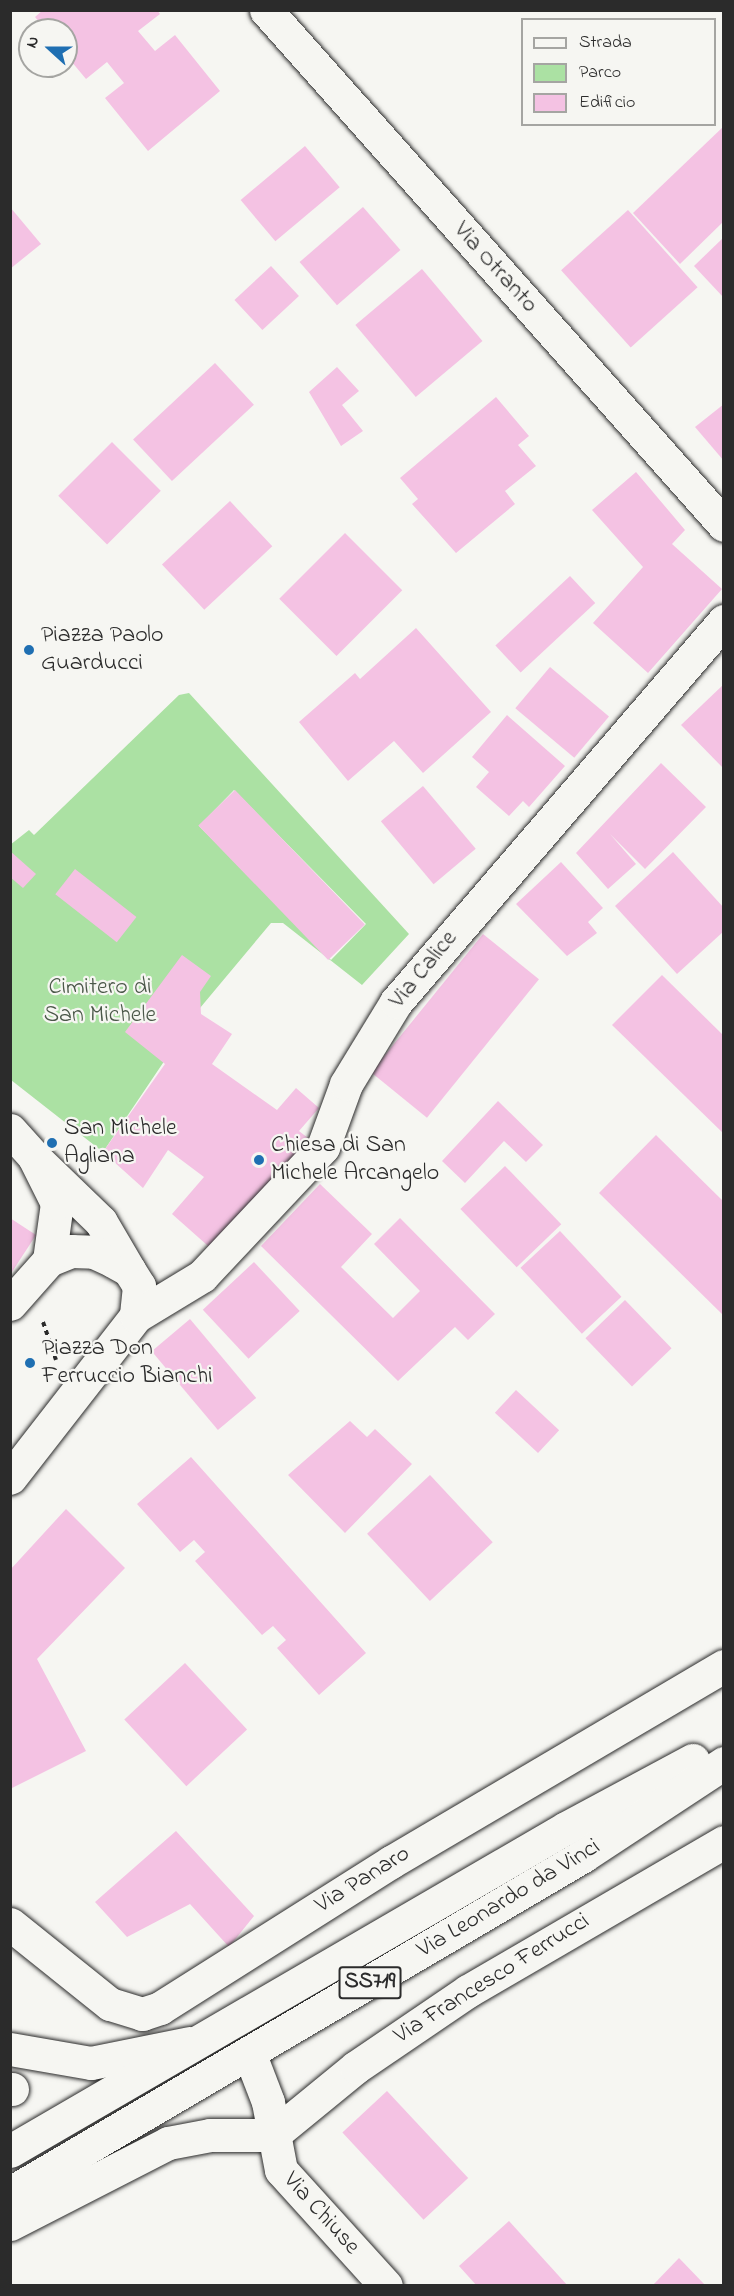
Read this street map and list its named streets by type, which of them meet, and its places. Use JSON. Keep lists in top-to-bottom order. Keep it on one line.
{"streets":{"street":["Via Otranto","Via Calice","Via Panaro","Via Leonardo da Vinci","Via Francesco Ferrucci","SS719","Via Chiuse"]},"crossings":[["Via Leonardo da Vinci","Via Chiuse"],["Via Francesco Ferrucci","Via Chiuse"]],"parks":["Cimitero di San Michele"],"places":["Piazza Paolo Guarducci","San Michele Agliana","Chiesa di San Michele Arcangelo","Piazza Don Ferruccio Bianchi"],"legend":["Strada","Parco","Edificio"],"north":"left"}
